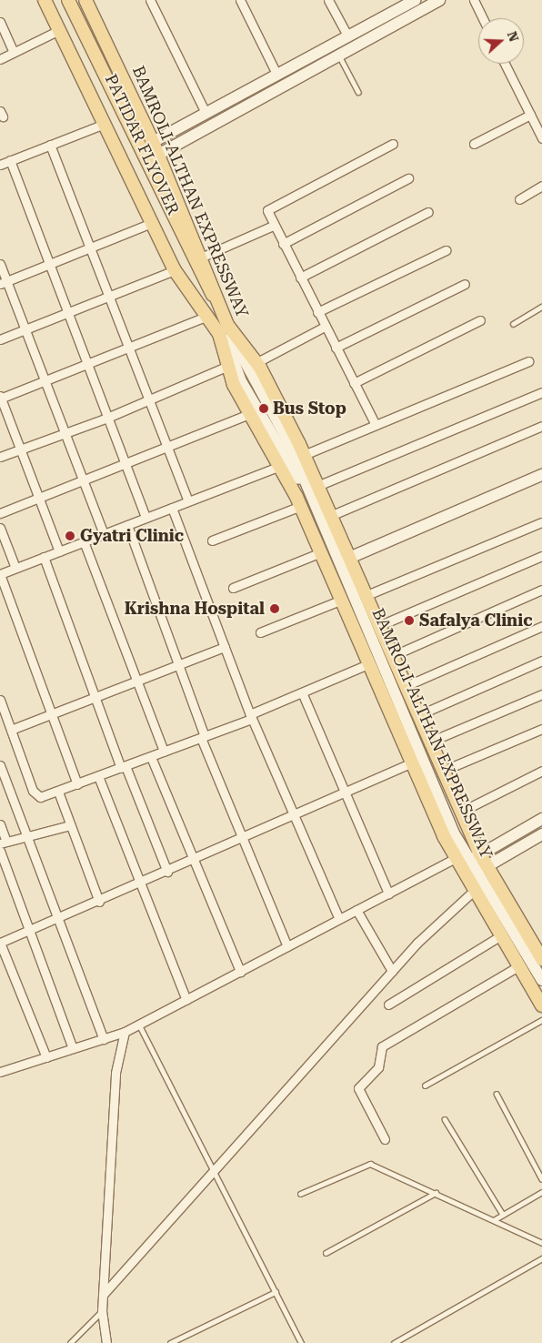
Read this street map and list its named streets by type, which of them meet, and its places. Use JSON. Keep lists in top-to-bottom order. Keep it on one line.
{"streets":{"main road":["PATIDAR FLYOVER","BAMROLI-ALTHAN EXPRESSWAY"]},"crossings":[["PATIDAR FLYOVER","BAMROLI-ALTHAN EXPRESSWAY"]],"places":["Bus Stop","Gyatri Clinic","Krishna Hospital","Safalya Clinic"],"north":"right"}
